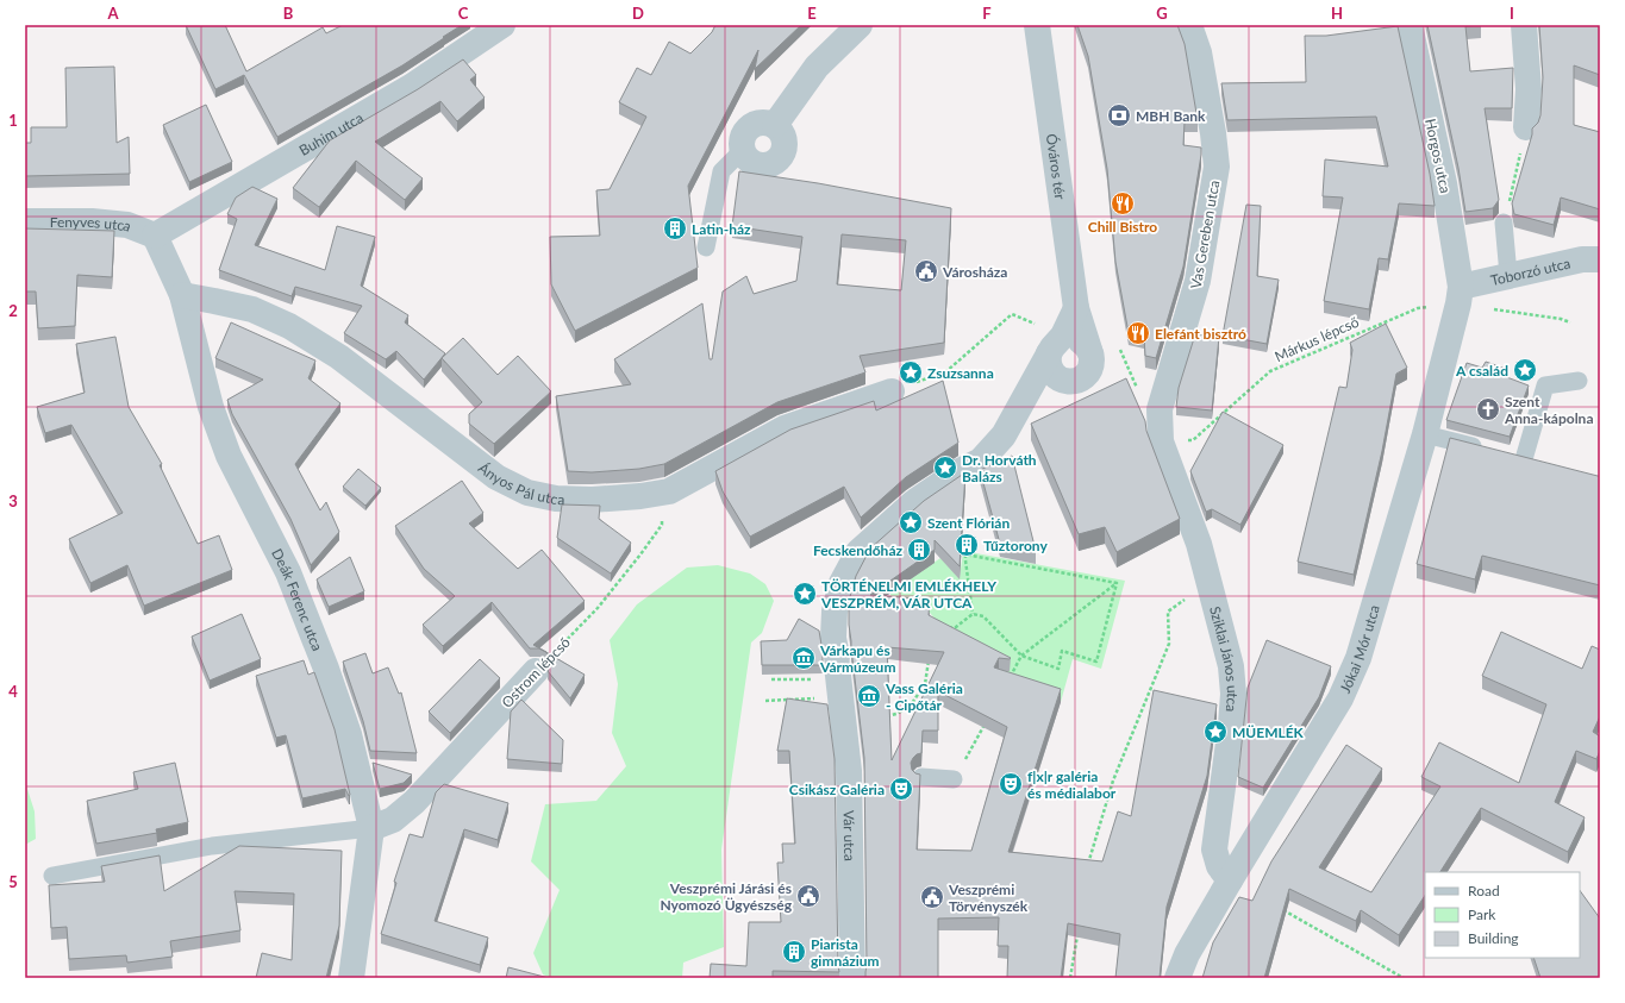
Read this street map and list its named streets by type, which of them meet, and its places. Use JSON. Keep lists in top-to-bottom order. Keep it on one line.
{"streets":{"street":["Buhim utca","Horgos utca","Óváros tér","Fenyves utca","Vas Gereben utca","Toborzó utca","Ányos Pál utca","Deák Ferenc utca","Jókai Mór utca","Sziklai János utca","Ostrom lépcső","Vár utca"],"path":["Márkus lépcső"]},"crossings":[["Buhim utca","Fenyves utca"],["Buhim utca","Deák Ferenc utca"],["Horgos utca","Toborzó utca"],["Horgos utca","Jókai Mór utca"],["Óváros tér","Vár utca"],["Fenyves utca","Deák Ferenc utca"],["Vas Gereben utca","Márkus lépcső"],["Vas Gereben utca","Sziklai János utca"],["Toborzó utca","Jókai Mór utca"],["Márkus lépcső","Sziklai János utca"],["Ányos Pál utca","Deák Ferenc utca"],["Ányos Pál utca","Ostrom lépcső"],["Deák Ferenc utca","Ostrom lépcső"],["Jókai Mór utca","Sziklai János utca"]],"places":{"bank":["MBH Bank"],"restaurant":["Chill Bistro","Elefánt bisztró"],"building":["Latin-ház","Tűztorony","Fecskendőház","Piarista gimnázium"],"public building":["Városháza","Veszprémi Járási és Nyomozó Ügyészség","Veszprémi Törvényszék"],"place":["A család","Zsuzsanna","Dr. Horváth Balázs","Szent Flórián","TÖRTÉNELMI EMLÉKHELY VESZPRÉM, VÁR UTCA","MÜEMLÉK"],"church":["Szent Anna-kápolna"],"museum":["Várkapu és Vármúzeum","Vass Galéria - Cipőtár"],"theatre":["f|x|r galéria és médialabor","Csikász Galéria"]},"legend":["Road","Park","Building"],"grid":{"columns":["A","B","C","D","E","F","G","H","I"],"rows":["1","2","3","4","5"]}}
